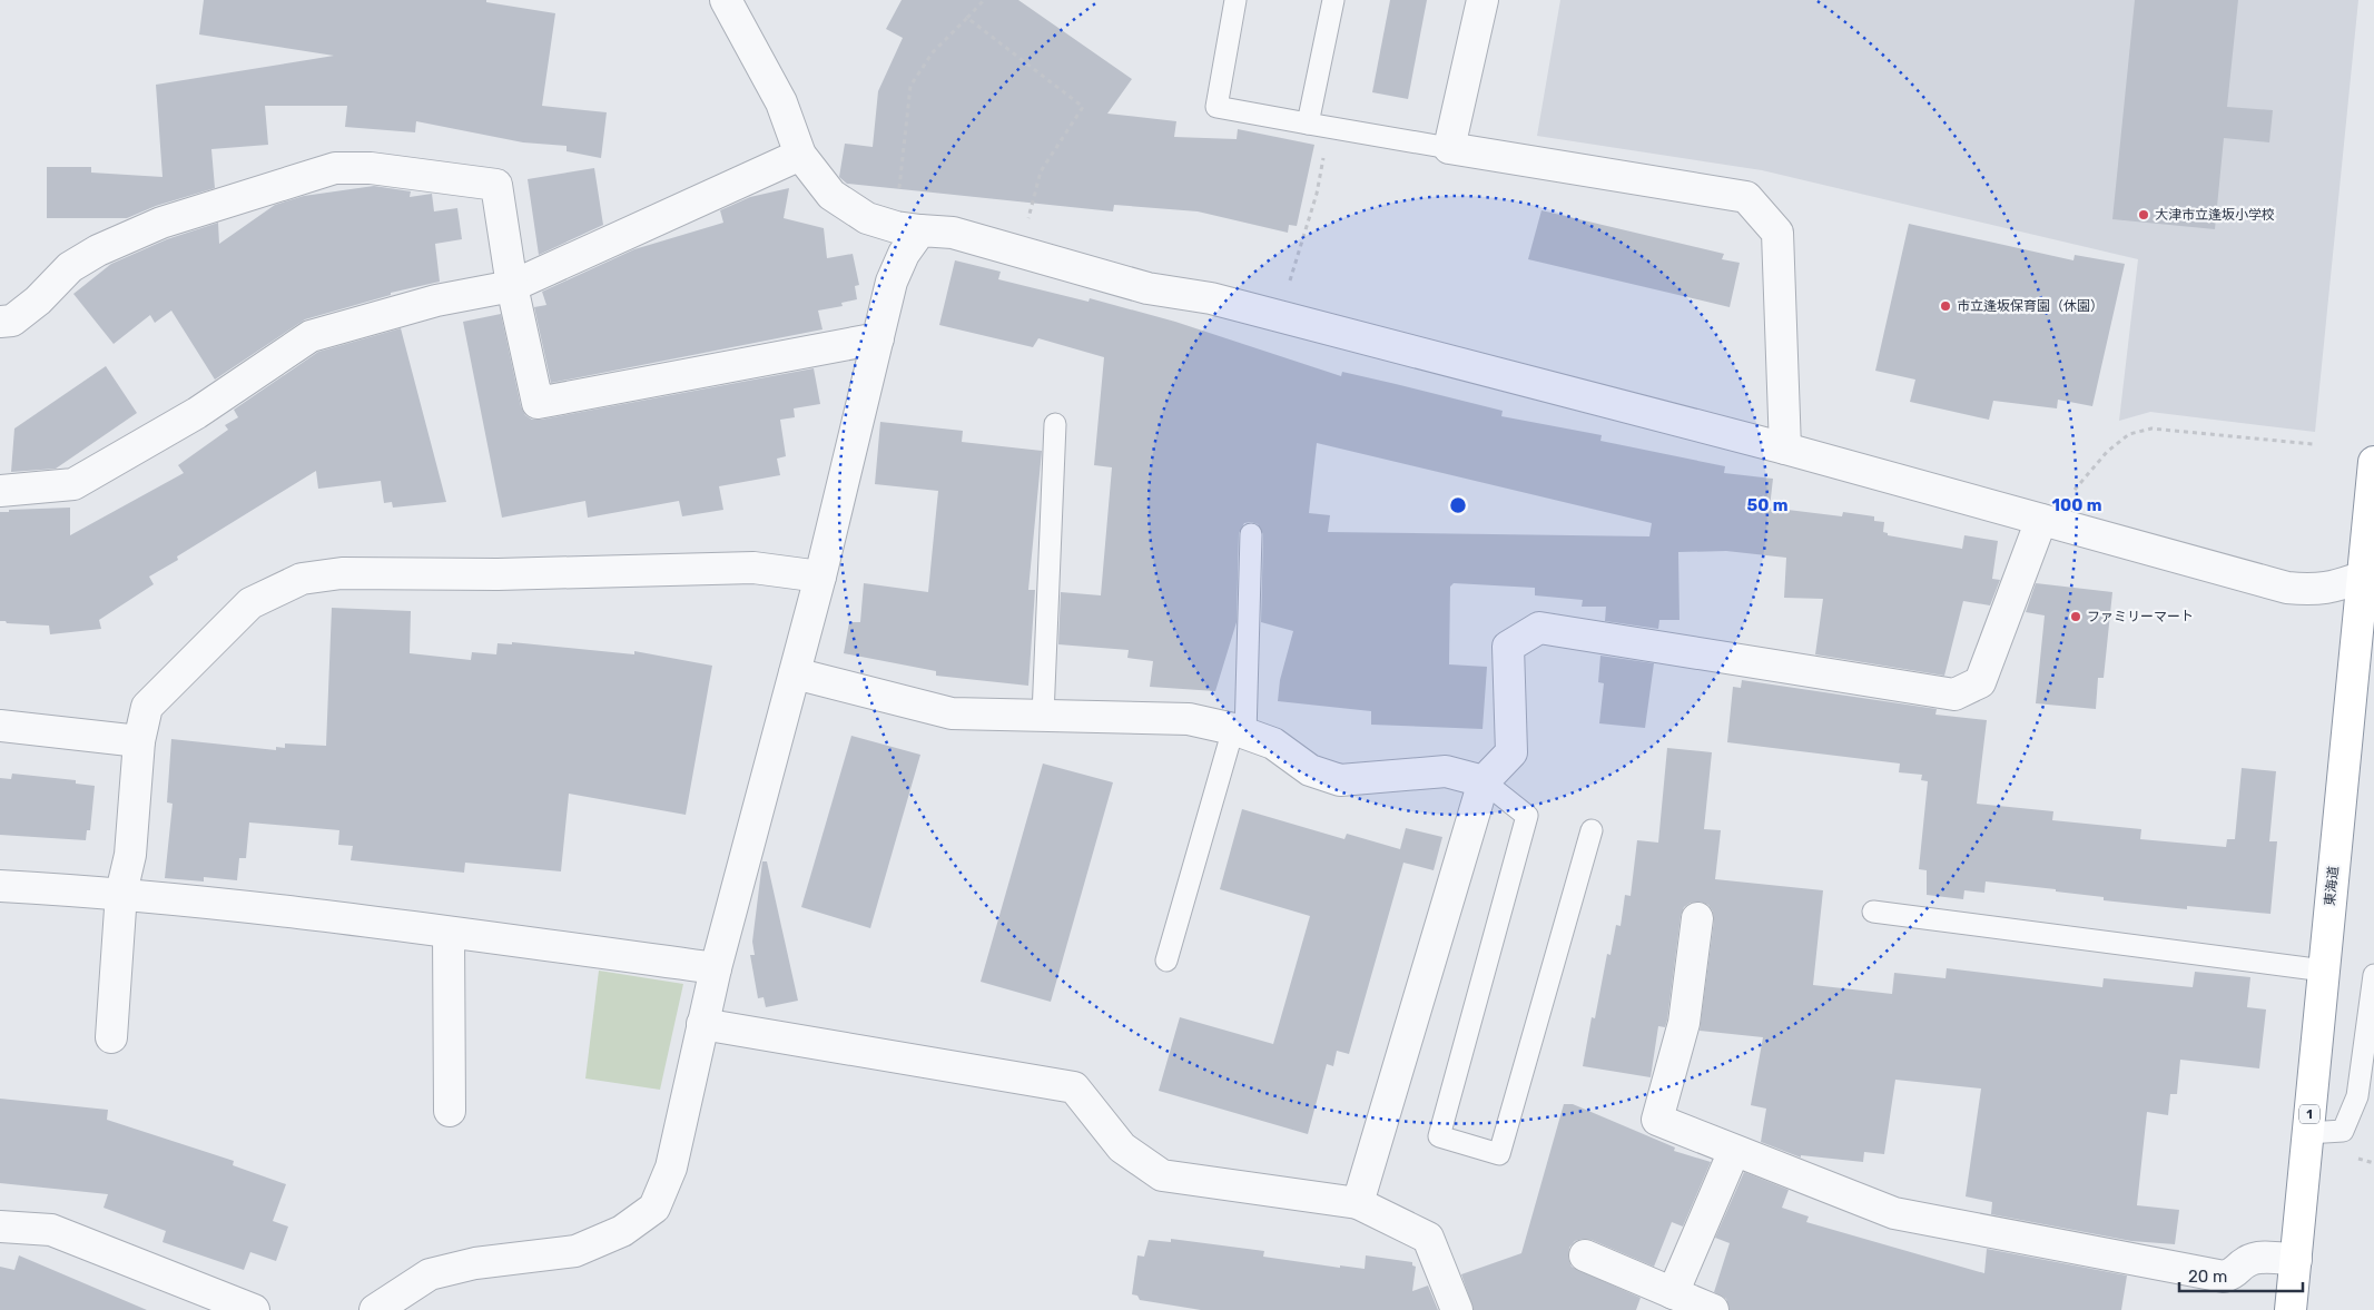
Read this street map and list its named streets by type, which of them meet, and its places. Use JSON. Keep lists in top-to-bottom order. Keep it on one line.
{"streets":{"highway":["東海道","1"]},"places":["大津市立逢坂小学校","市立逢坂保育園（休園）","ファミリーマート"],"scale_bar":"20 m","rings":["50 m","100 m"]}
